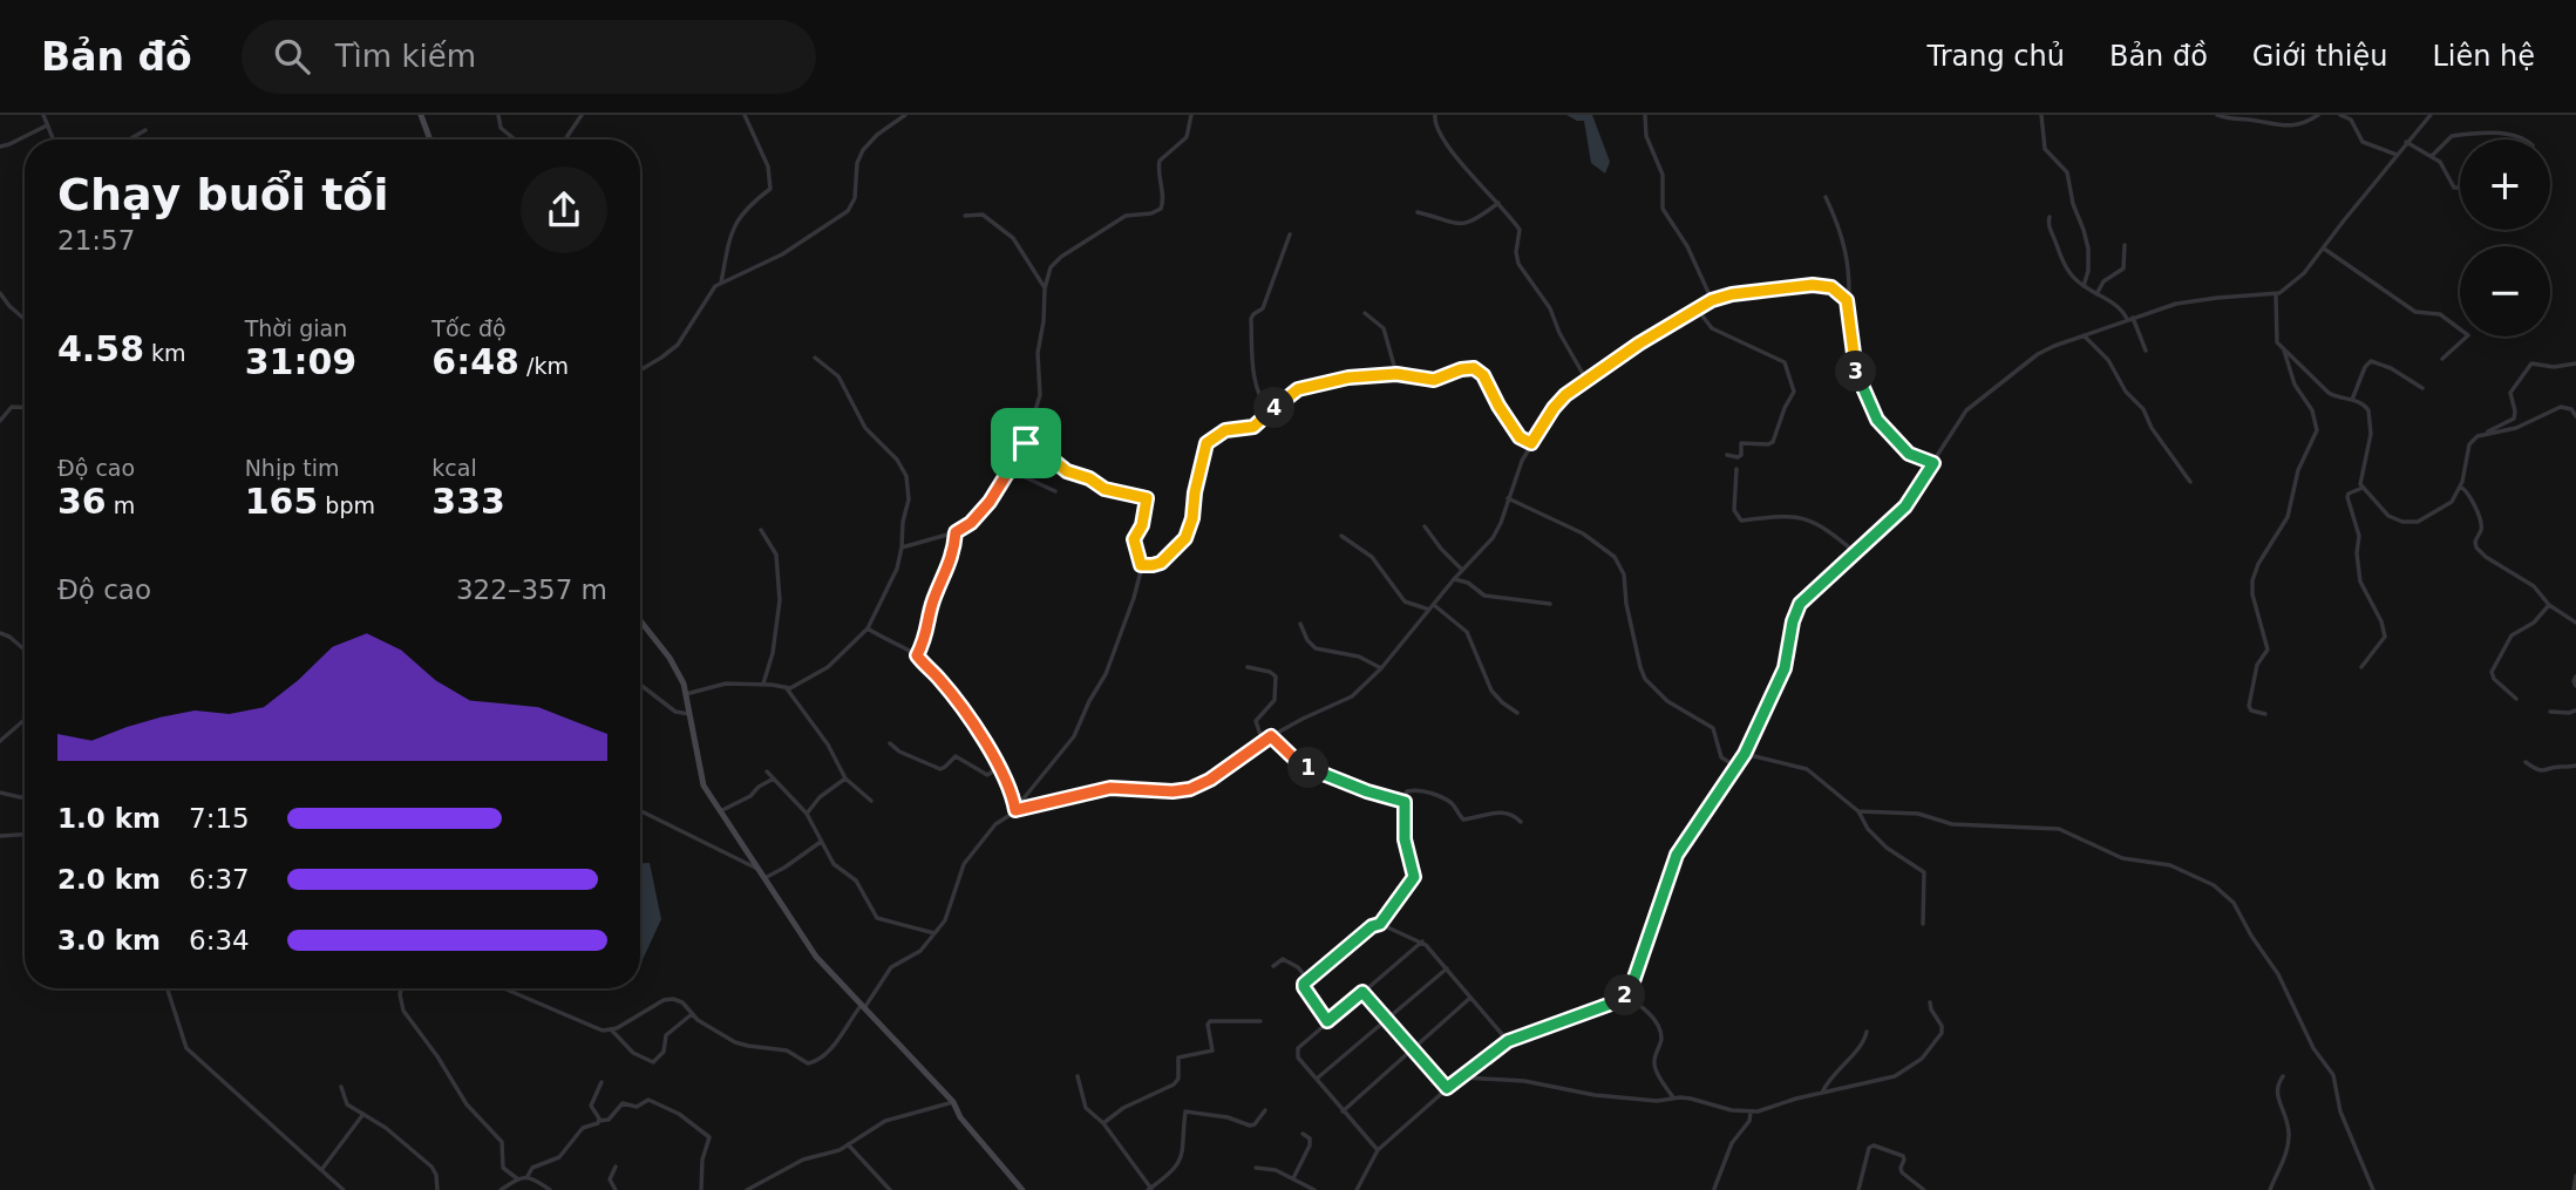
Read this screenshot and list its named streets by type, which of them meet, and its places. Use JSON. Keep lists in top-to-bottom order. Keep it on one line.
{"page":{"header":"Bản đồ","search":"Tìm kiếm","nav":["Trang chủ","Bản đồ","Giới thiệu","Liên hệ"],"map_buttons":["+","−"],"heading":["Chạy buổi tối","21:57"],"stats":[["4.58 km"],["Thời gian","31:09"],["Tốc độ","6:48 /km"],["Độ cao","36 m"],["Nhịp tim","165 bpm"],["kcal","333"]],"pins":["3","4","1","2"],"chart":["Độ cao","322–357 m"],"list":[{"name":"1.0 km","note":"7:15"},{"name":"2.0 km","note":"6:37"},{"name":"3.0 km","note":"6:34"}]}}
